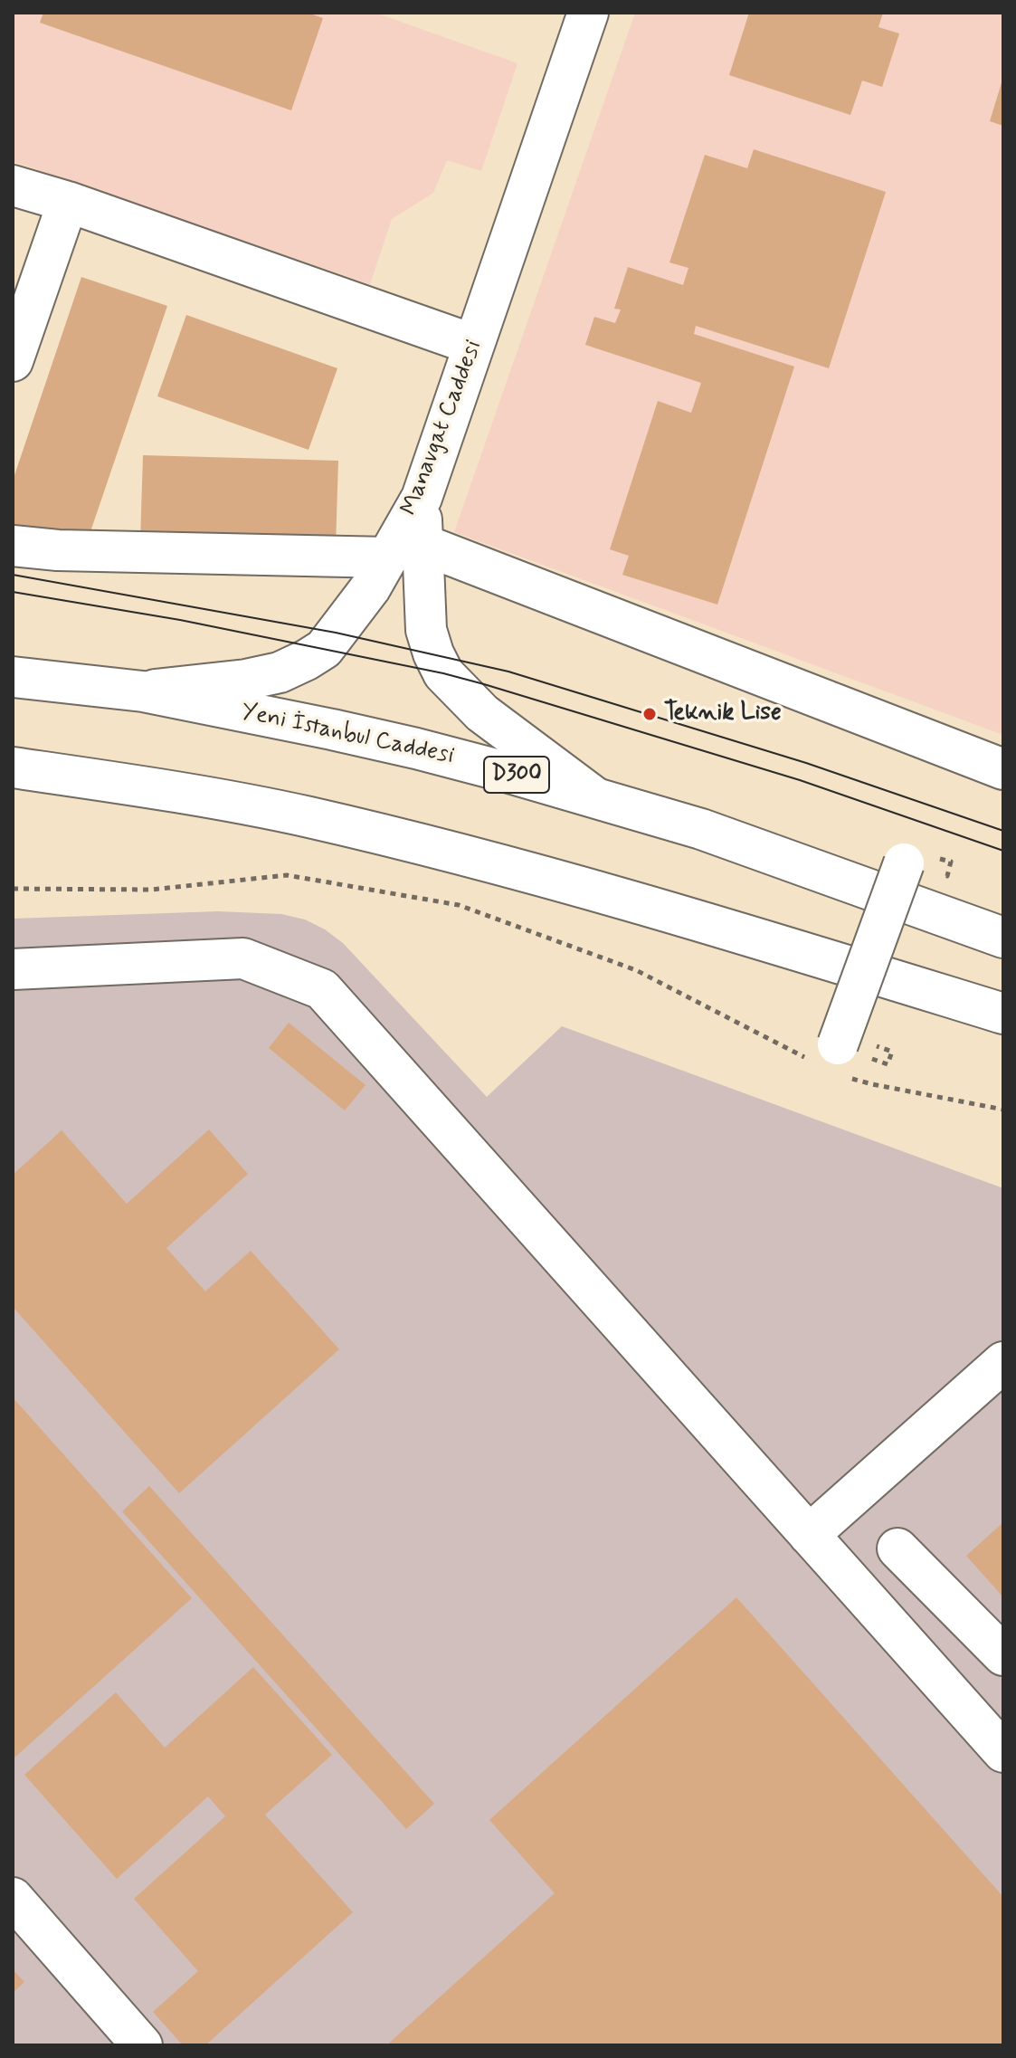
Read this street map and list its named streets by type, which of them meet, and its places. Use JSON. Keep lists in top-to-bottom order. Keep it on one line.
{"streets":{"main road":["Manavgat Caddesi","Yeni İstanbul Caddesi","D300"]},"crossings":[["Manavgat Caddesi","Yeni İstanbul Caddesi"]],"places":["Teknik Lise"]}
